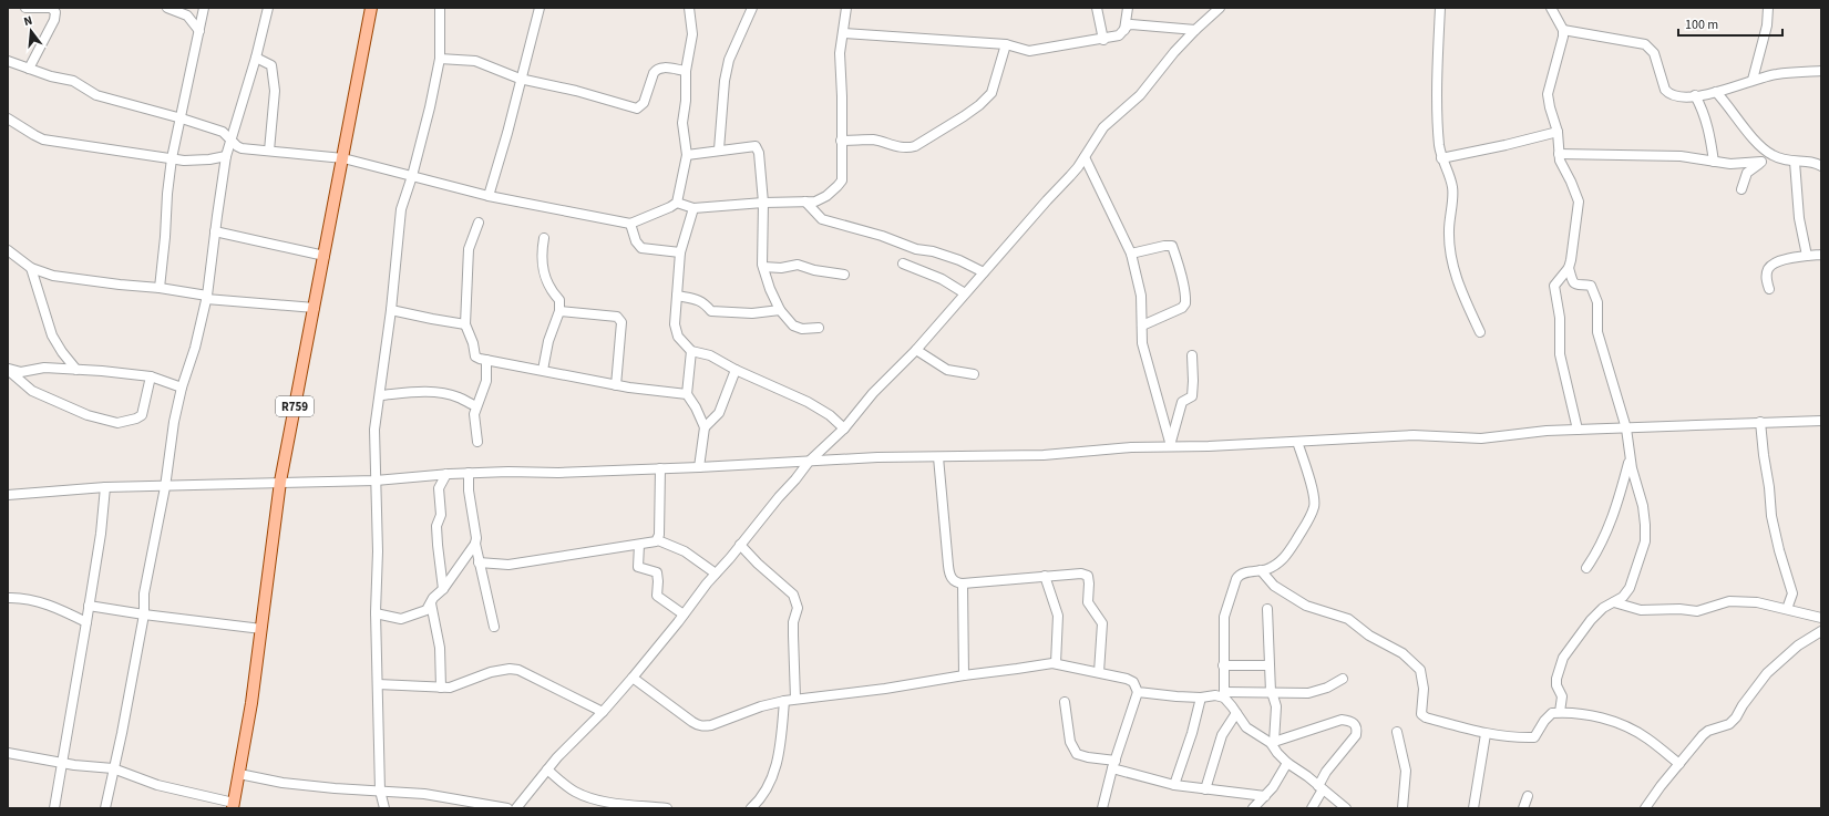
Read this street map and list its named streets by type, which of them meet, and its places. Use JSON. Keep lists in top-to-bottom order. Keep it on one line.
{"streets":{"main road":["R759"]},"scale_bar":"100 m","north":"top"}
